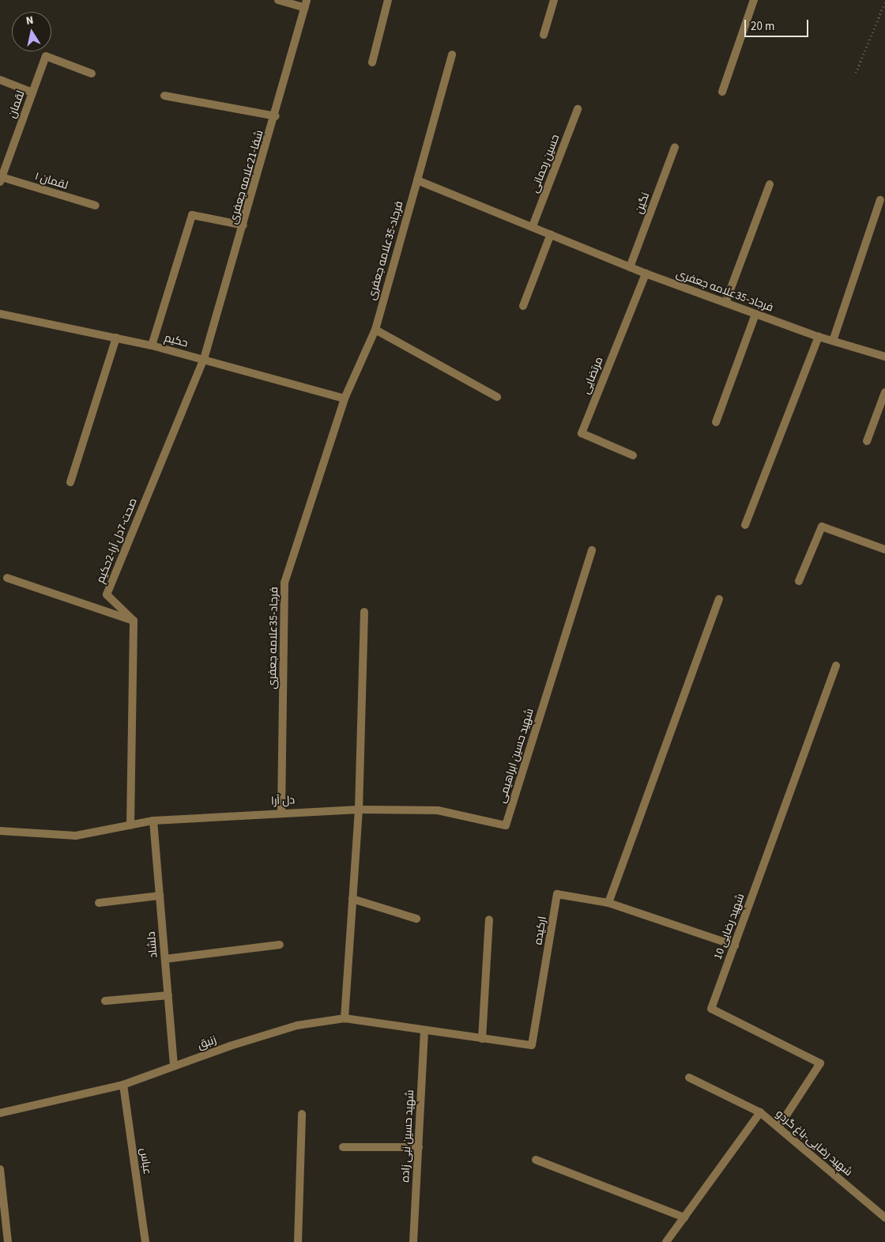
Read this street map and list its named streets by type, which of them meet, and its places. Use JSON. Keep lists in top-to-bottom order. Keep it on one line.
{"streets":{"street":["لقمان","حسین رحمانی","شفا-21علامه جعفری","لقمان ۱","نگین","فرجاد-35علامه جعفری","حکیم","مرتضایی","صحت-7دل آرا-2حکیم","شهید حسین ابراهیمی","دل آرا","شهید رضایی 10","ارکیده","دلشاد","زنبق","شهید حسین نبی زاده","شهید رضایی-باغ گردو","عباس"]},"crossings":[["لقمان","لقمان ۱"],["حسین رحمانی","فرجاد-35علامه جعفری"],["شفا-21علامه جعفری","حکیم"],["شفا-21علامه جعفری","صحت-7دل آرا-2حکیم"],["نگین","فرجاد-35علامه جعفری"],["فرجاد-35علامه جعفری","حکیم"],["فرجاد-35علامه جعفری","مرتضایی"],["فرجاد-35علامه جعفری","دل آرا"],["حکیم","صحت-7دل آرا-2حکیم"],["شهید حسین ابراهیمی","دل آرا"],["دل آرا","دلشاد"],["شهید رضایی 10","ارکیده"],["شهید رضایی 10","شهید رضایی-باغ گردو"],["ارکیده","زنبق"],["ارکیده","شهید حسین نبی زاده"],["دلشاد","زنبق"],["زنبق","شهید حسین نبی زاده"],["زنبق","عباس"]],"scale_bar":"20 m","north":"top"}
